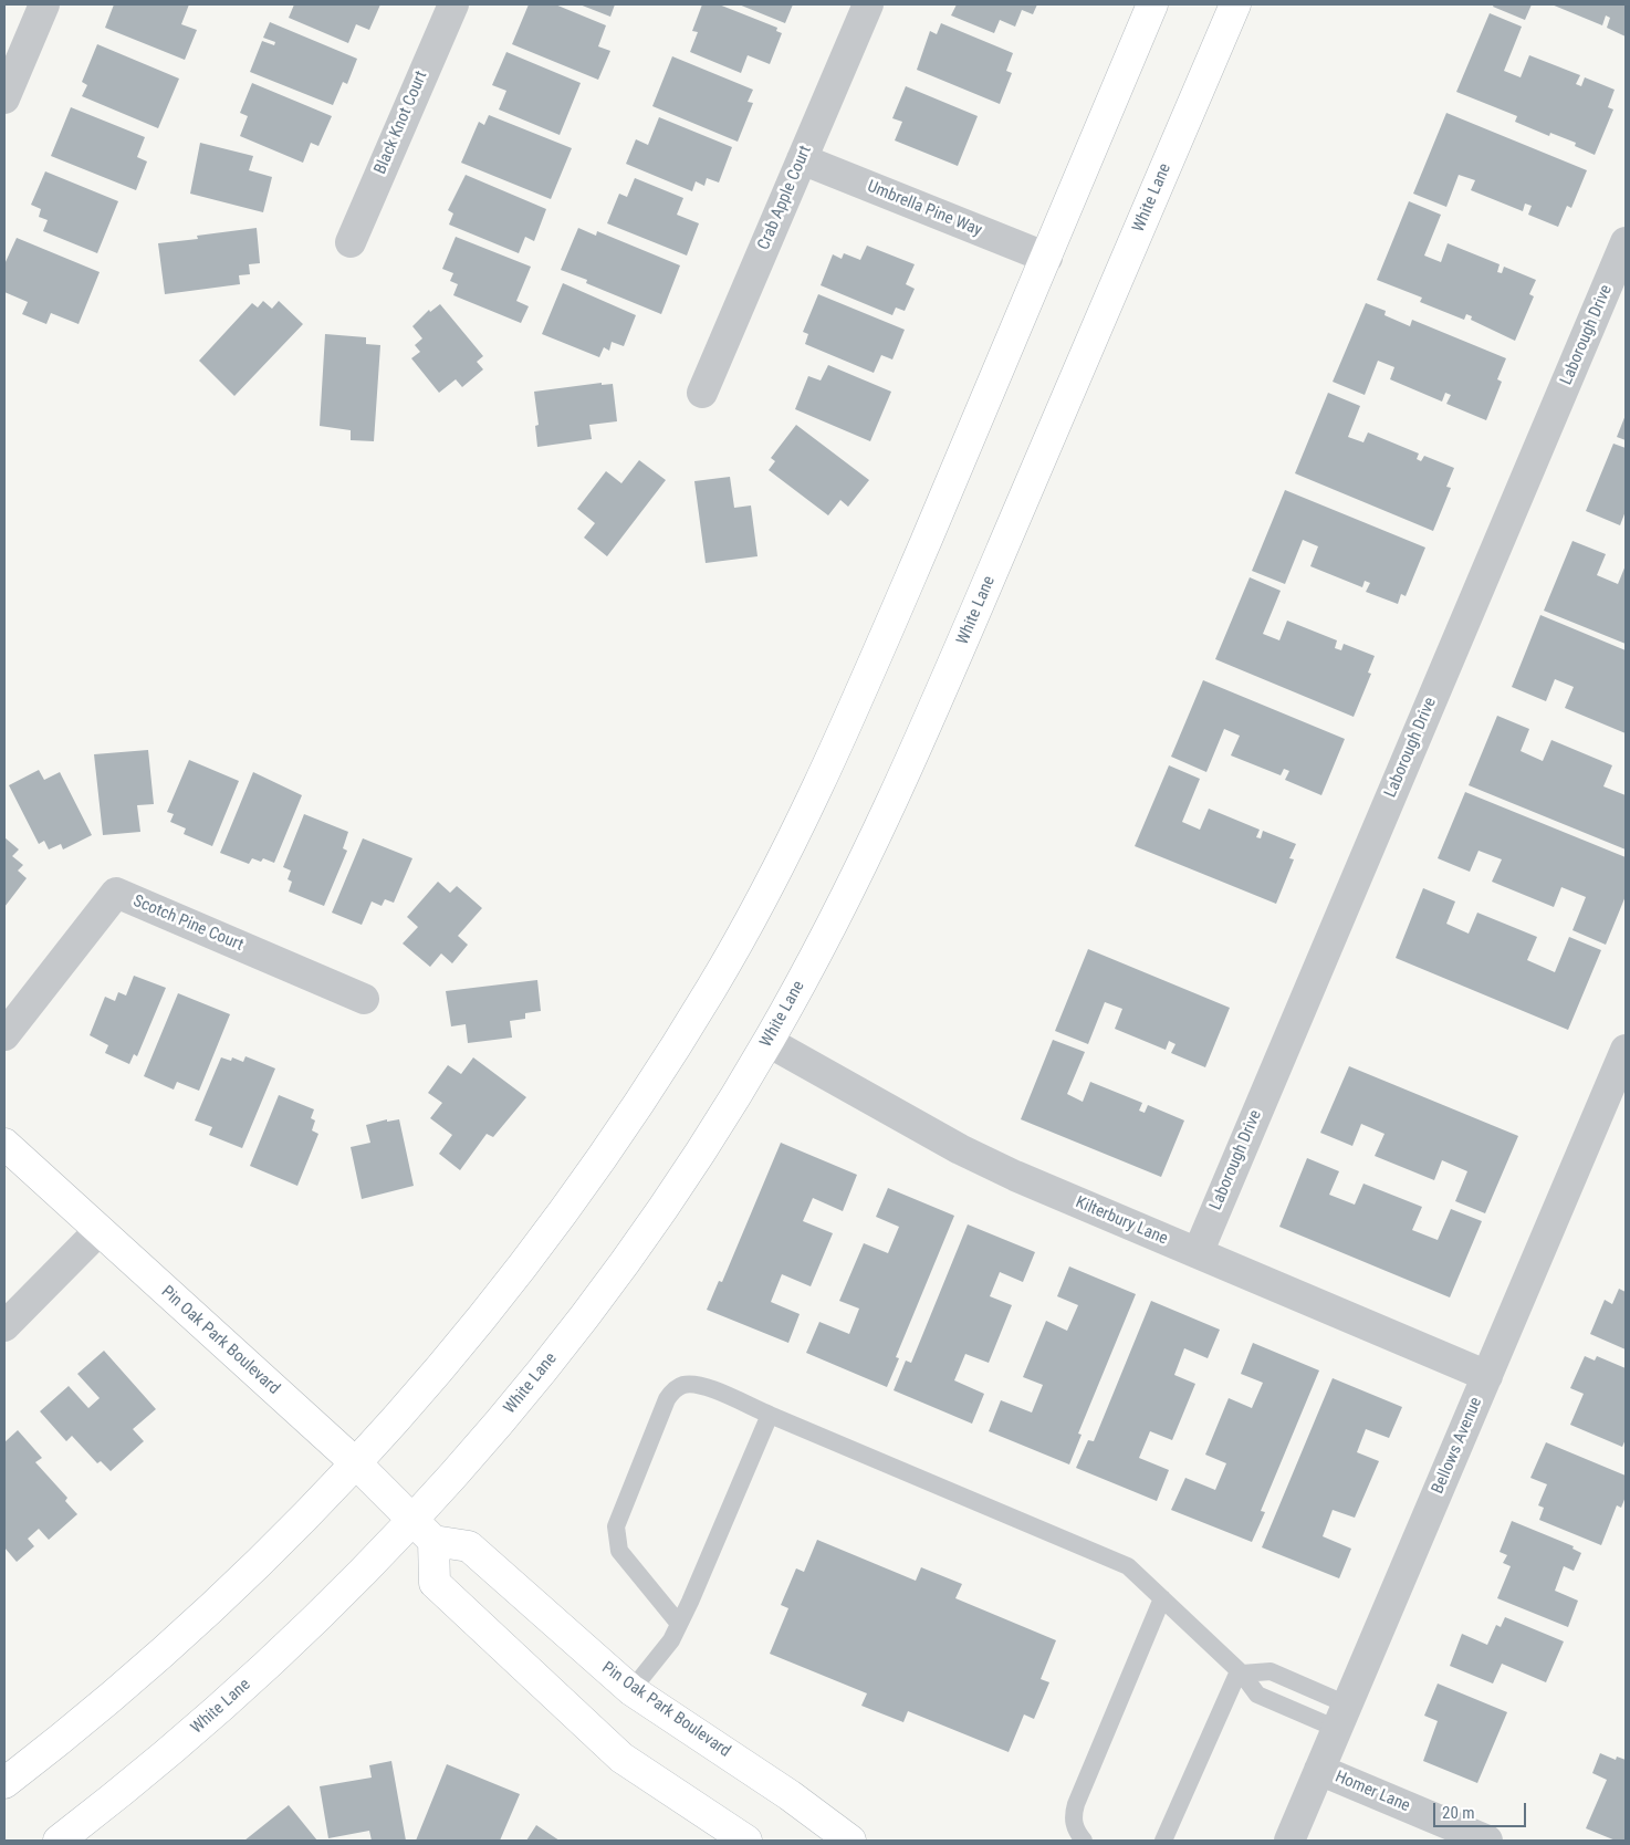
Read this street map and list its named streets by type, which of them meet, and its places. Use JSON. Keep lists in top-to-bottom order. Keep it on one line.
{"streets":{"main road":["White Lane","Pin Oak Park Boulevard"],"street":["Black Knot Court","Crab Apple Court","Umbrella Pine Way","Laborough Drive","Scotch Pine Court","Kilterbury Lane","Bellows Avenue","Homer Lane"]},"crossings":[["Crab Apple Court","Umbrella Pine Way"],["White Lane","Kilterbury Lane"],["White Lane","Pin Oak Park Boulevard"],["Laborough Drive","Kilterbury Lane"],["Kilterbury Lane","Bellows Avenue"],["Bellows Avenue","Homer Lane"]],"scale_bar":"20 m"}
